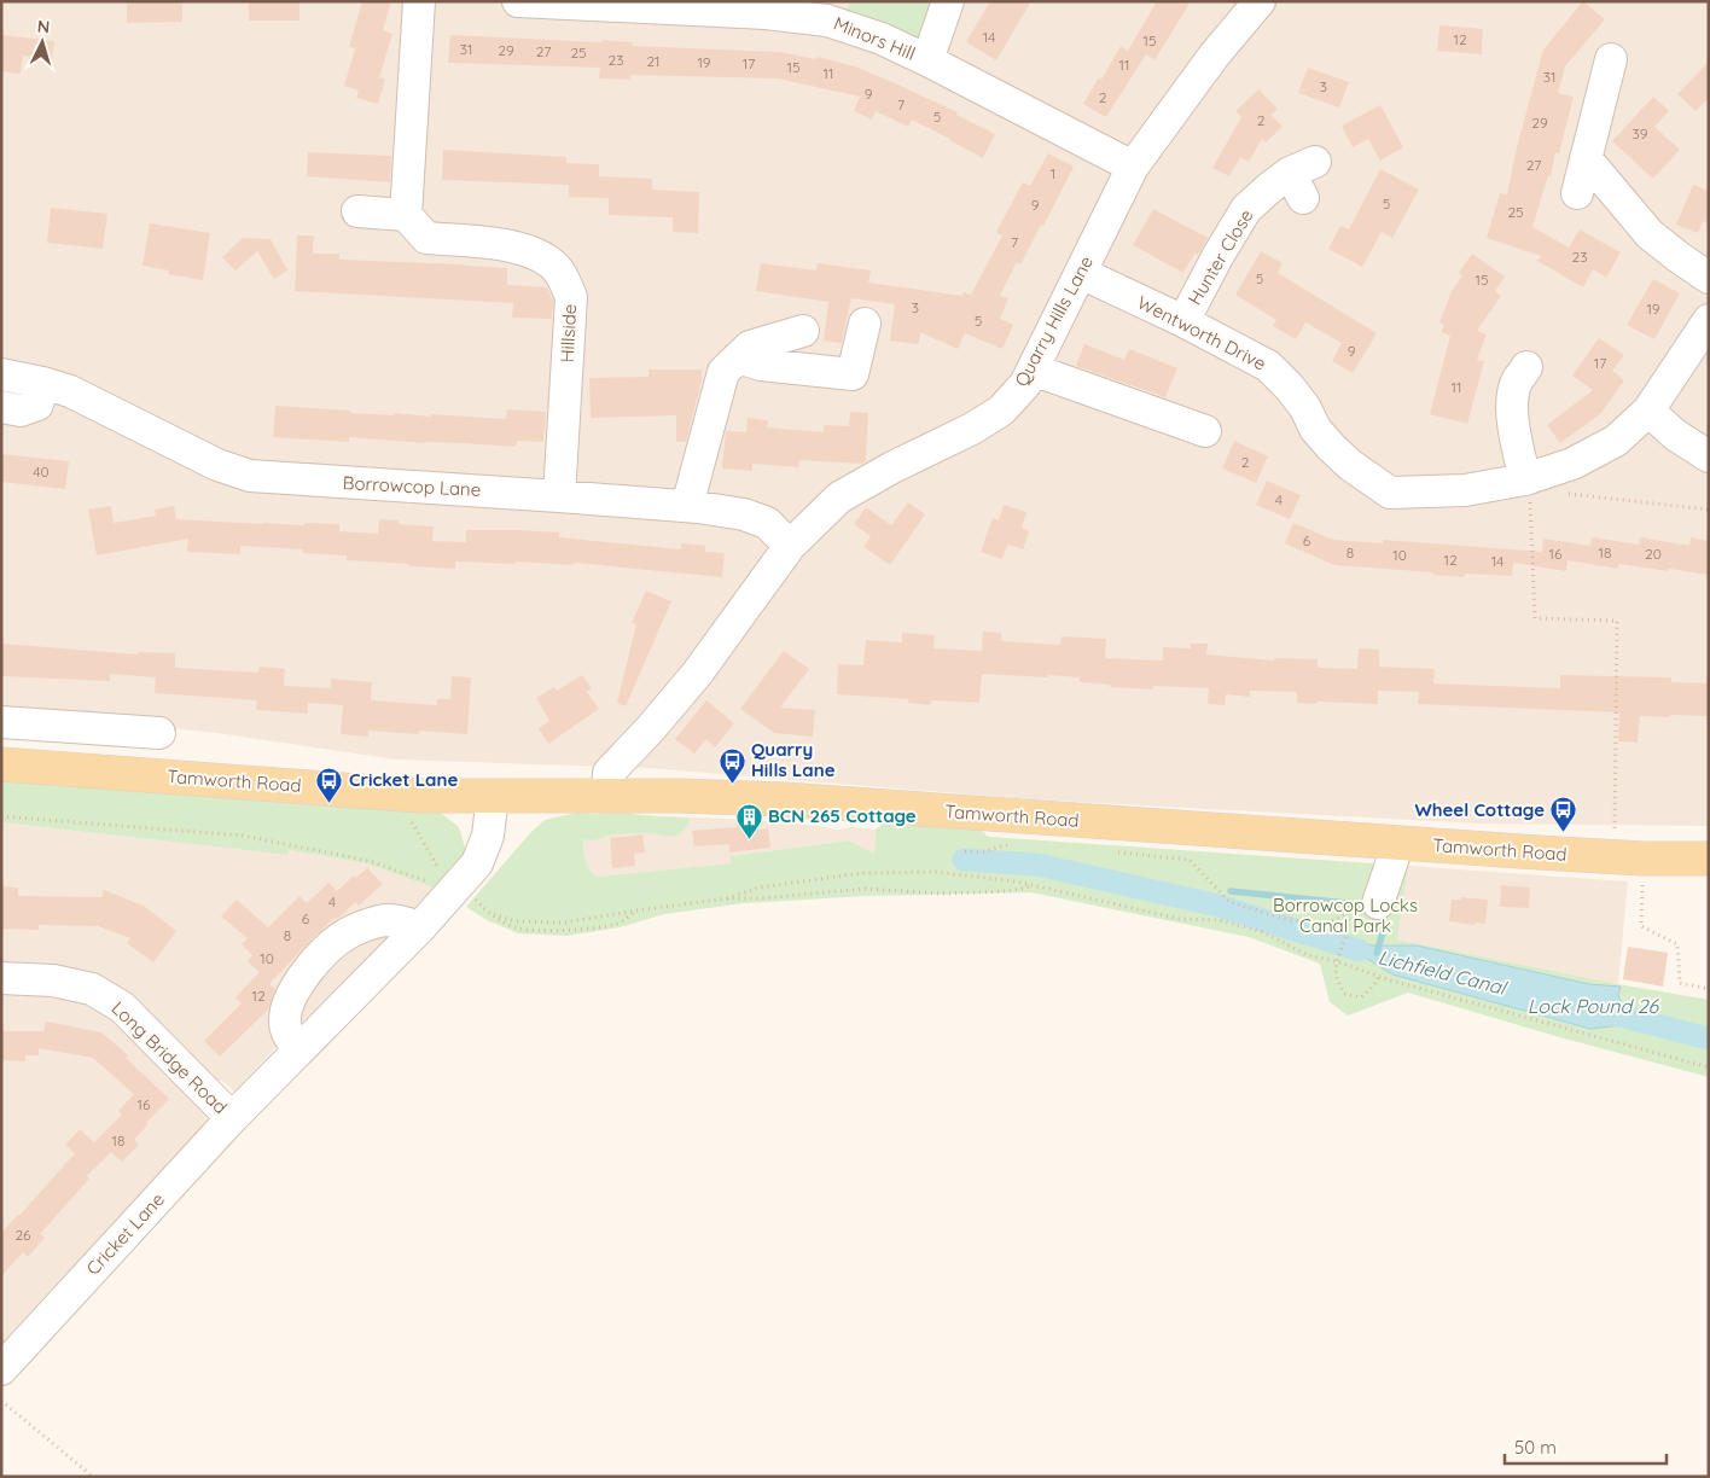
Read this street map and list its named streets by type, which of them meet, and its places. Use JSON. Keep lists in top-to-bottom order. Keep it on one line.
{"streets":{"main road":["Tamworth Road"],"street":["Minors Hill","Hunter Close","Quarry Hills Lane","Hillside","Wentworth Drive","Borrowcop Lane","Long Bridge Road","Cricket Lane"]},"crossings":[["Minors Hill","Quarry Hills Lane"],["Hunter Close","Wentworth Drive"],["Quarry Hills Lane","Wentworth Drive"],["Quarry Hills Lane","Borrowcop Lane"],["Quarry Hills Lane","Tamworth Road"],["Hillside","Borrowcop Lane"],["Tamworth Road","Cricket Lane"],["Long Bridge Road","Cricket Lane"]],"water":["Lichfield Canal","Lock Pound 26"],"parks":["Borrowcop Locks Canal Park"],"places":{"bus stop":["Quarry Hills Lane","Cricket Lane","Wheel Cottage"],"building":["BCN 265 Cottage"]},"house_numbers":["14","12","15","31","29","27","25","23","21","19","17","11","15","11","31","3","9","2","7","5","2","29","39","27","1","5","9","25","7","23","5","15","3","19","5","9","17","11","2","40","4","6","8","18","16","20","10","12","14","4","6","8","10","12","16","18","26"],"scale_bar":"50 m","north":"top"}
